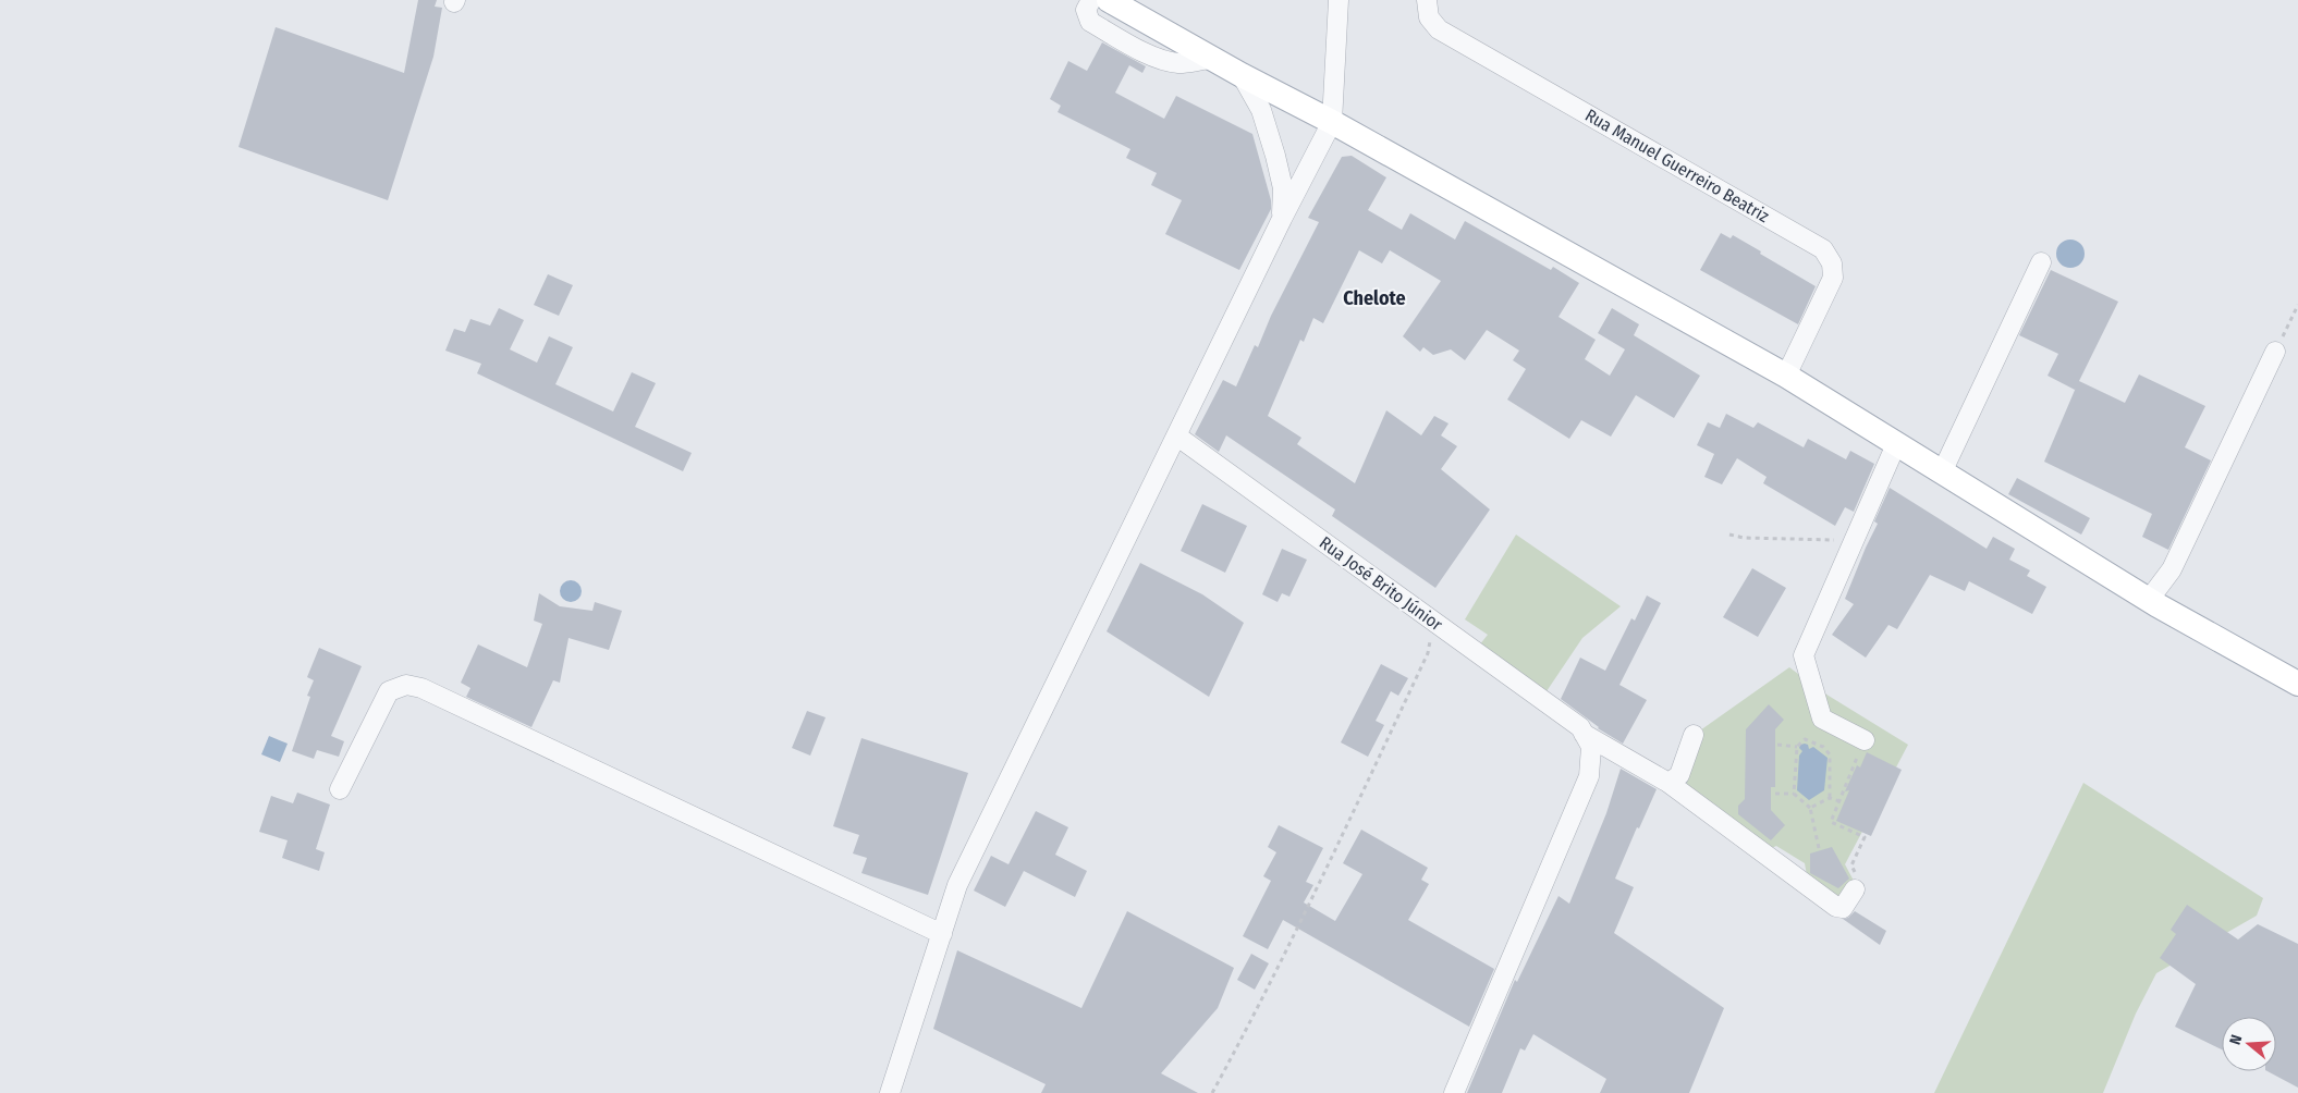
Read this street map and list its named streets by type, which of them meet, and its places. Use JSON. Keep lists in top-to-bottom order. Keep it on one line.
{"streets":{"street":["Rua Manuel Guerreiro Beatriz","Rua José Brito Júnior"]},"districts":["Chelote"],"north":"left"}
